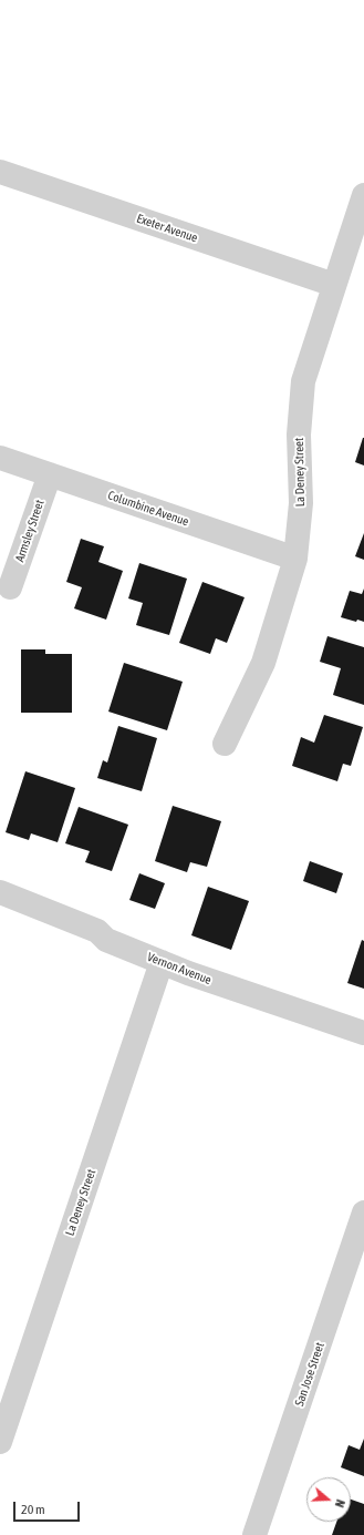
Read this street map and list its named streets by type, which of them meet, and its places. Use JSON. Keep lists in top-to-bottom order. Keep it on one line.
{"streets":{"street":["Exeter Avenue","La Deney Street","Columbine Avenue","Armsley Street","Vernon Avenue","San Jose Street"]},"crossings":[["Exeter Avenue","La Deney Street"],["La Deney Street","Columbine Avenue"],["La Deney Street","Vernon Avenue"],["Columbine Avenue","Armsley Street"]],"scale_bar":"20 m","north":"right"}
